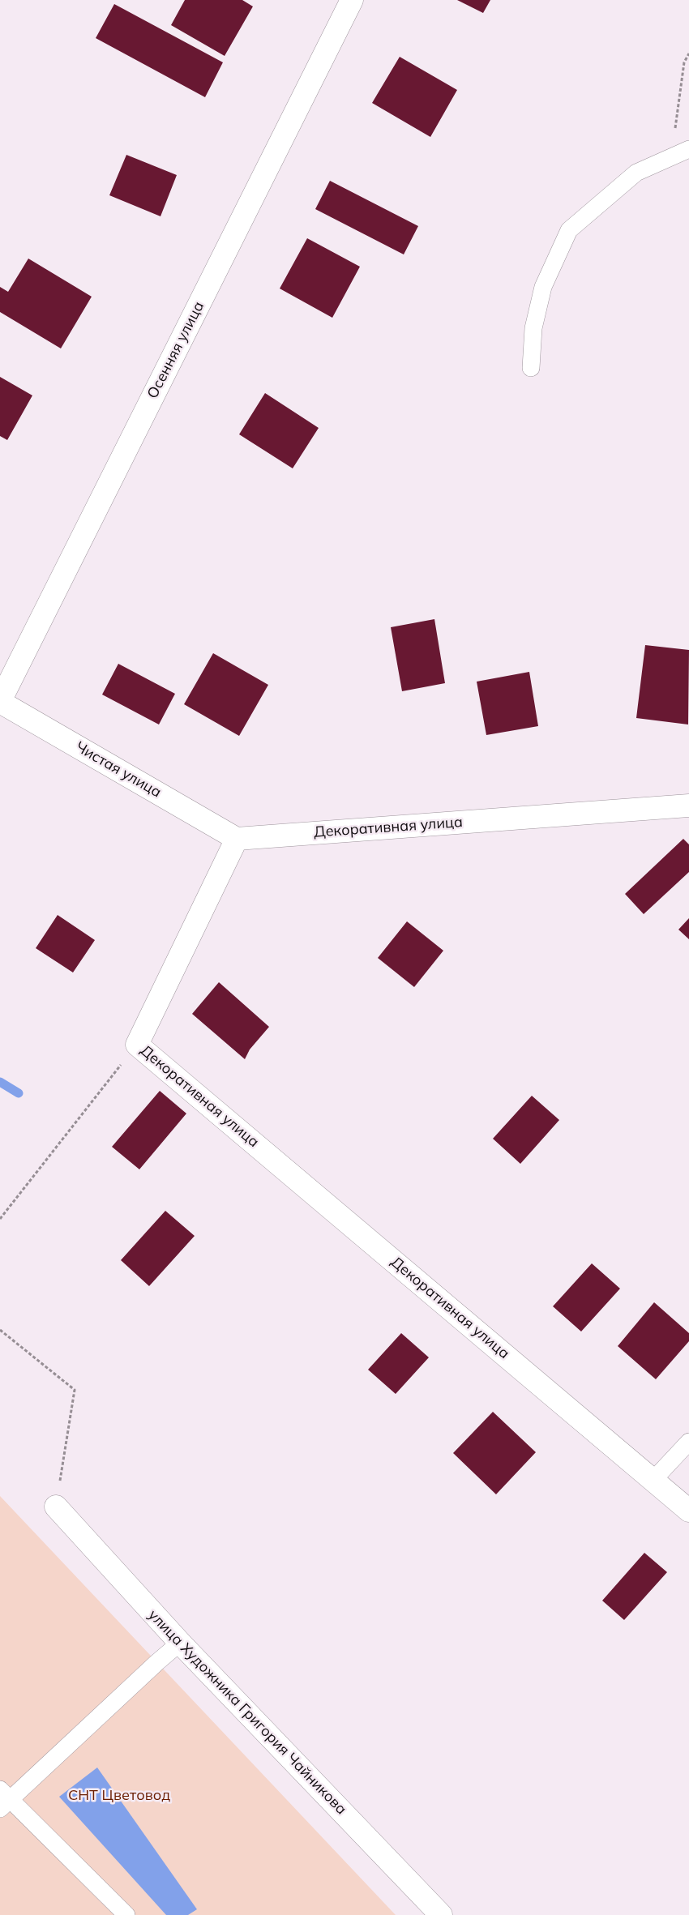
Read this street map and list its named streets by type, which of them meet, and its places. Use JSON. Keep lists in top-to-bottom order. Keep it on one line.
{"streets":{"street":["Осенняя улица","Чистая улица","Декоративная улица","улица Художника Григория Чайникова"]},"crossings":[["Осенняя улица","Чистая улица"],["Чистая улица","Декоративная улица"]],"parks":["СНТ Цветовод"]}
